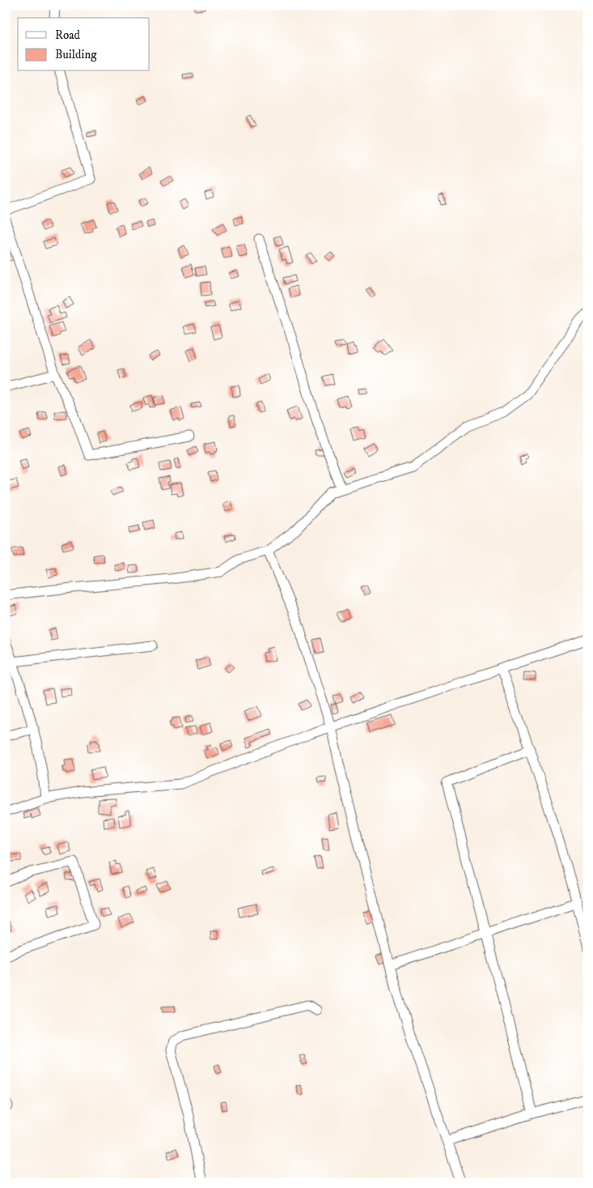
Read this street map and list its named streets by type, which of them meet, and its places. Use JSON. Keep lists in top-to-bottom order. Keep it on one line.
{"legend":["Road","Building"]}
